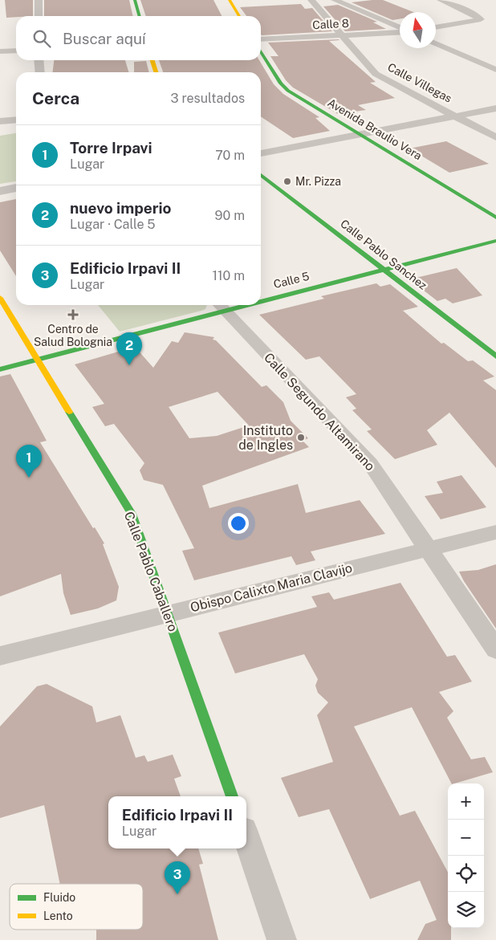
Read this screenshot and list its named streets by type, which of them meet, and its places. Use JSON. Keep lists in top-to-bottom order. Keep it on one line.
{"streets":{"main road":["Avenida Braulio Vera","Calle Pablo Sanchez","Calle 5","Calle Pablo Caballero"],"street":["Calle 8","Calle Villegas","Calle Segundo Altamirano","Obispo Calixto Maria Clavijo"]},"crossings":[["Calle 8","Calle Villegas"],["Calle Pablo Sanchez","Calle 5"],["Calle 5","Calle Segundo Altamirano"],["Calle 5","Calle Pablo Caballero"],["Calle Segundo Altamirano","Obispo Calixto Maria Clavijo"],["Calle Pablo Caballero","Obispo Calixto Maria Clavijo"]],"places":{"other":["Mr. Pizza","Instituto de Ingles"],"health":["Centro de Salud Bolognia"]},"legend":["Fluido","Lento"],"north":"top","page":{"search":"Buscar aquí","heading":["Cerca","3 resultados"],"list":[{"mark":"1","name":"Torre Irpavi","note":"Lugar","value":"70 m"},{"mark":"2","name":"nuevo imperio","note":"Lugar · Calle 5","value":"90 m"},{"mark":"3","name":"Edificio Irpavi II","note":"Lugar","value":"110 m"}],"pins":["2","1","3"],"map_buttons":["+","−"],"popup":["Edificio Irpavi II","Lugar"]}}
